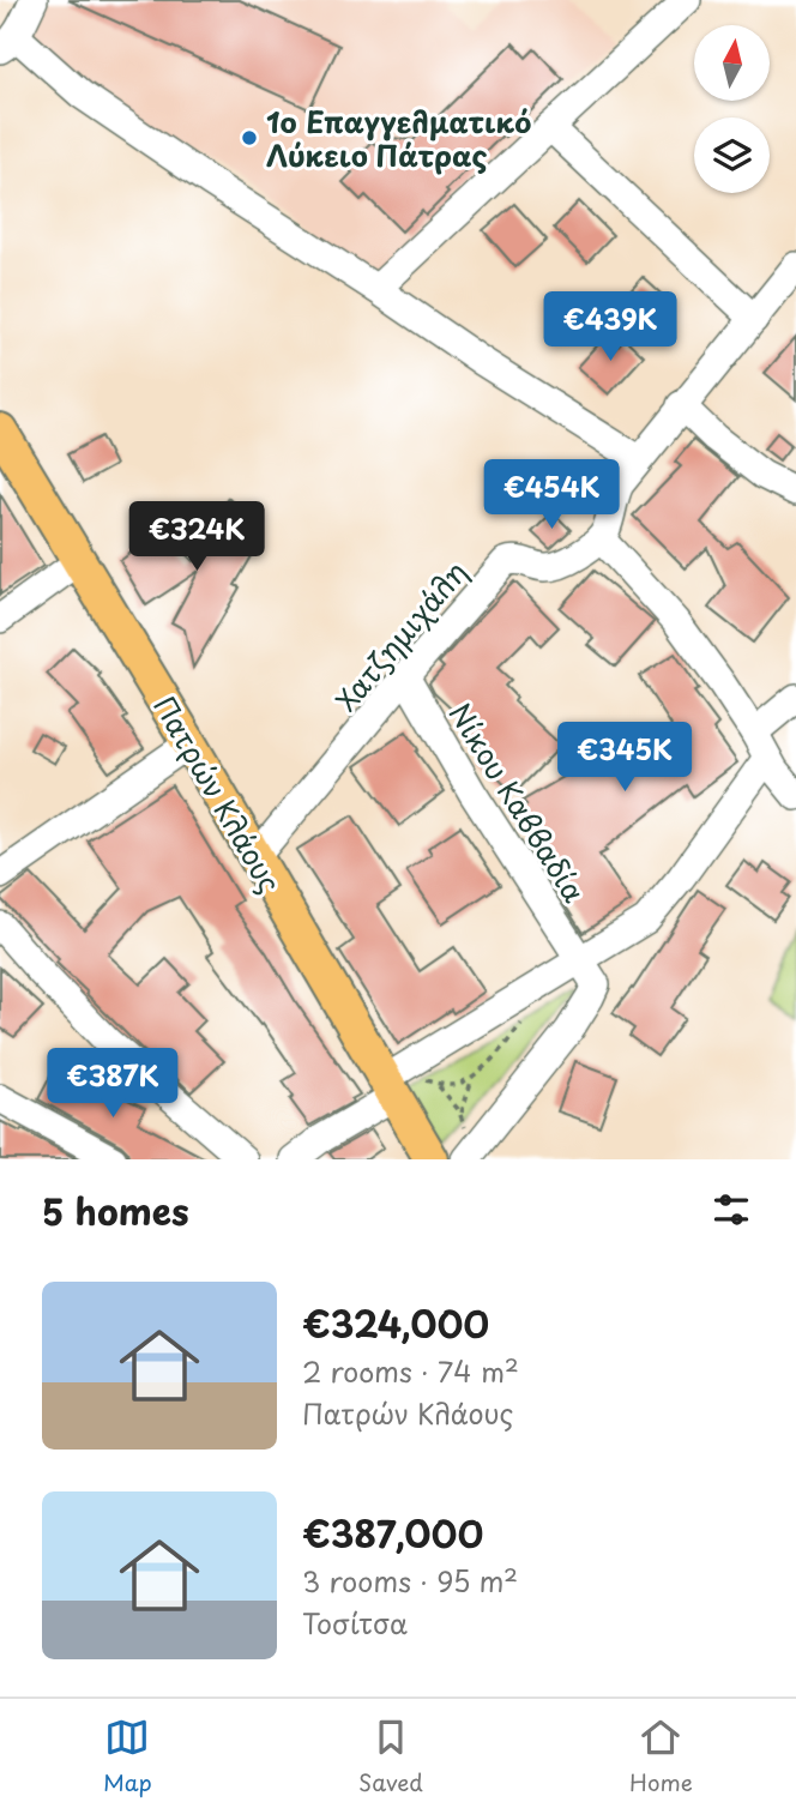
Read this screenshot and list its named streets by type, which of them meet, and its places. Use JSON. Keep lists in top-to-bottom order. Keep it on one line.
{"streets":{"main road":["Πατρών Κλάους"],"street":["Χατζημιχάλη","Νίκου Καββαδία"]},"crossings":[["Χατζημιχάλη","Πατρών Κλάους"],["Χατζημιχάλη","Νίκου Καββαδία"]],"places":["1o Επαγγελματικό Λύκειο Πάτρας"],"north":"top","page":{"price":["€439K","€454K","€324K","€345K","€387K"],"heading":"5 homes","list":[{"name":"€324,000","note":"2 rooms · 74 m² · Πατρών Κλάους"},{"name":"€387,000","note":"3 rooms · 95 m² · Τοσίτσα"}],"tabs":["Map","Saved","Home"]}}
